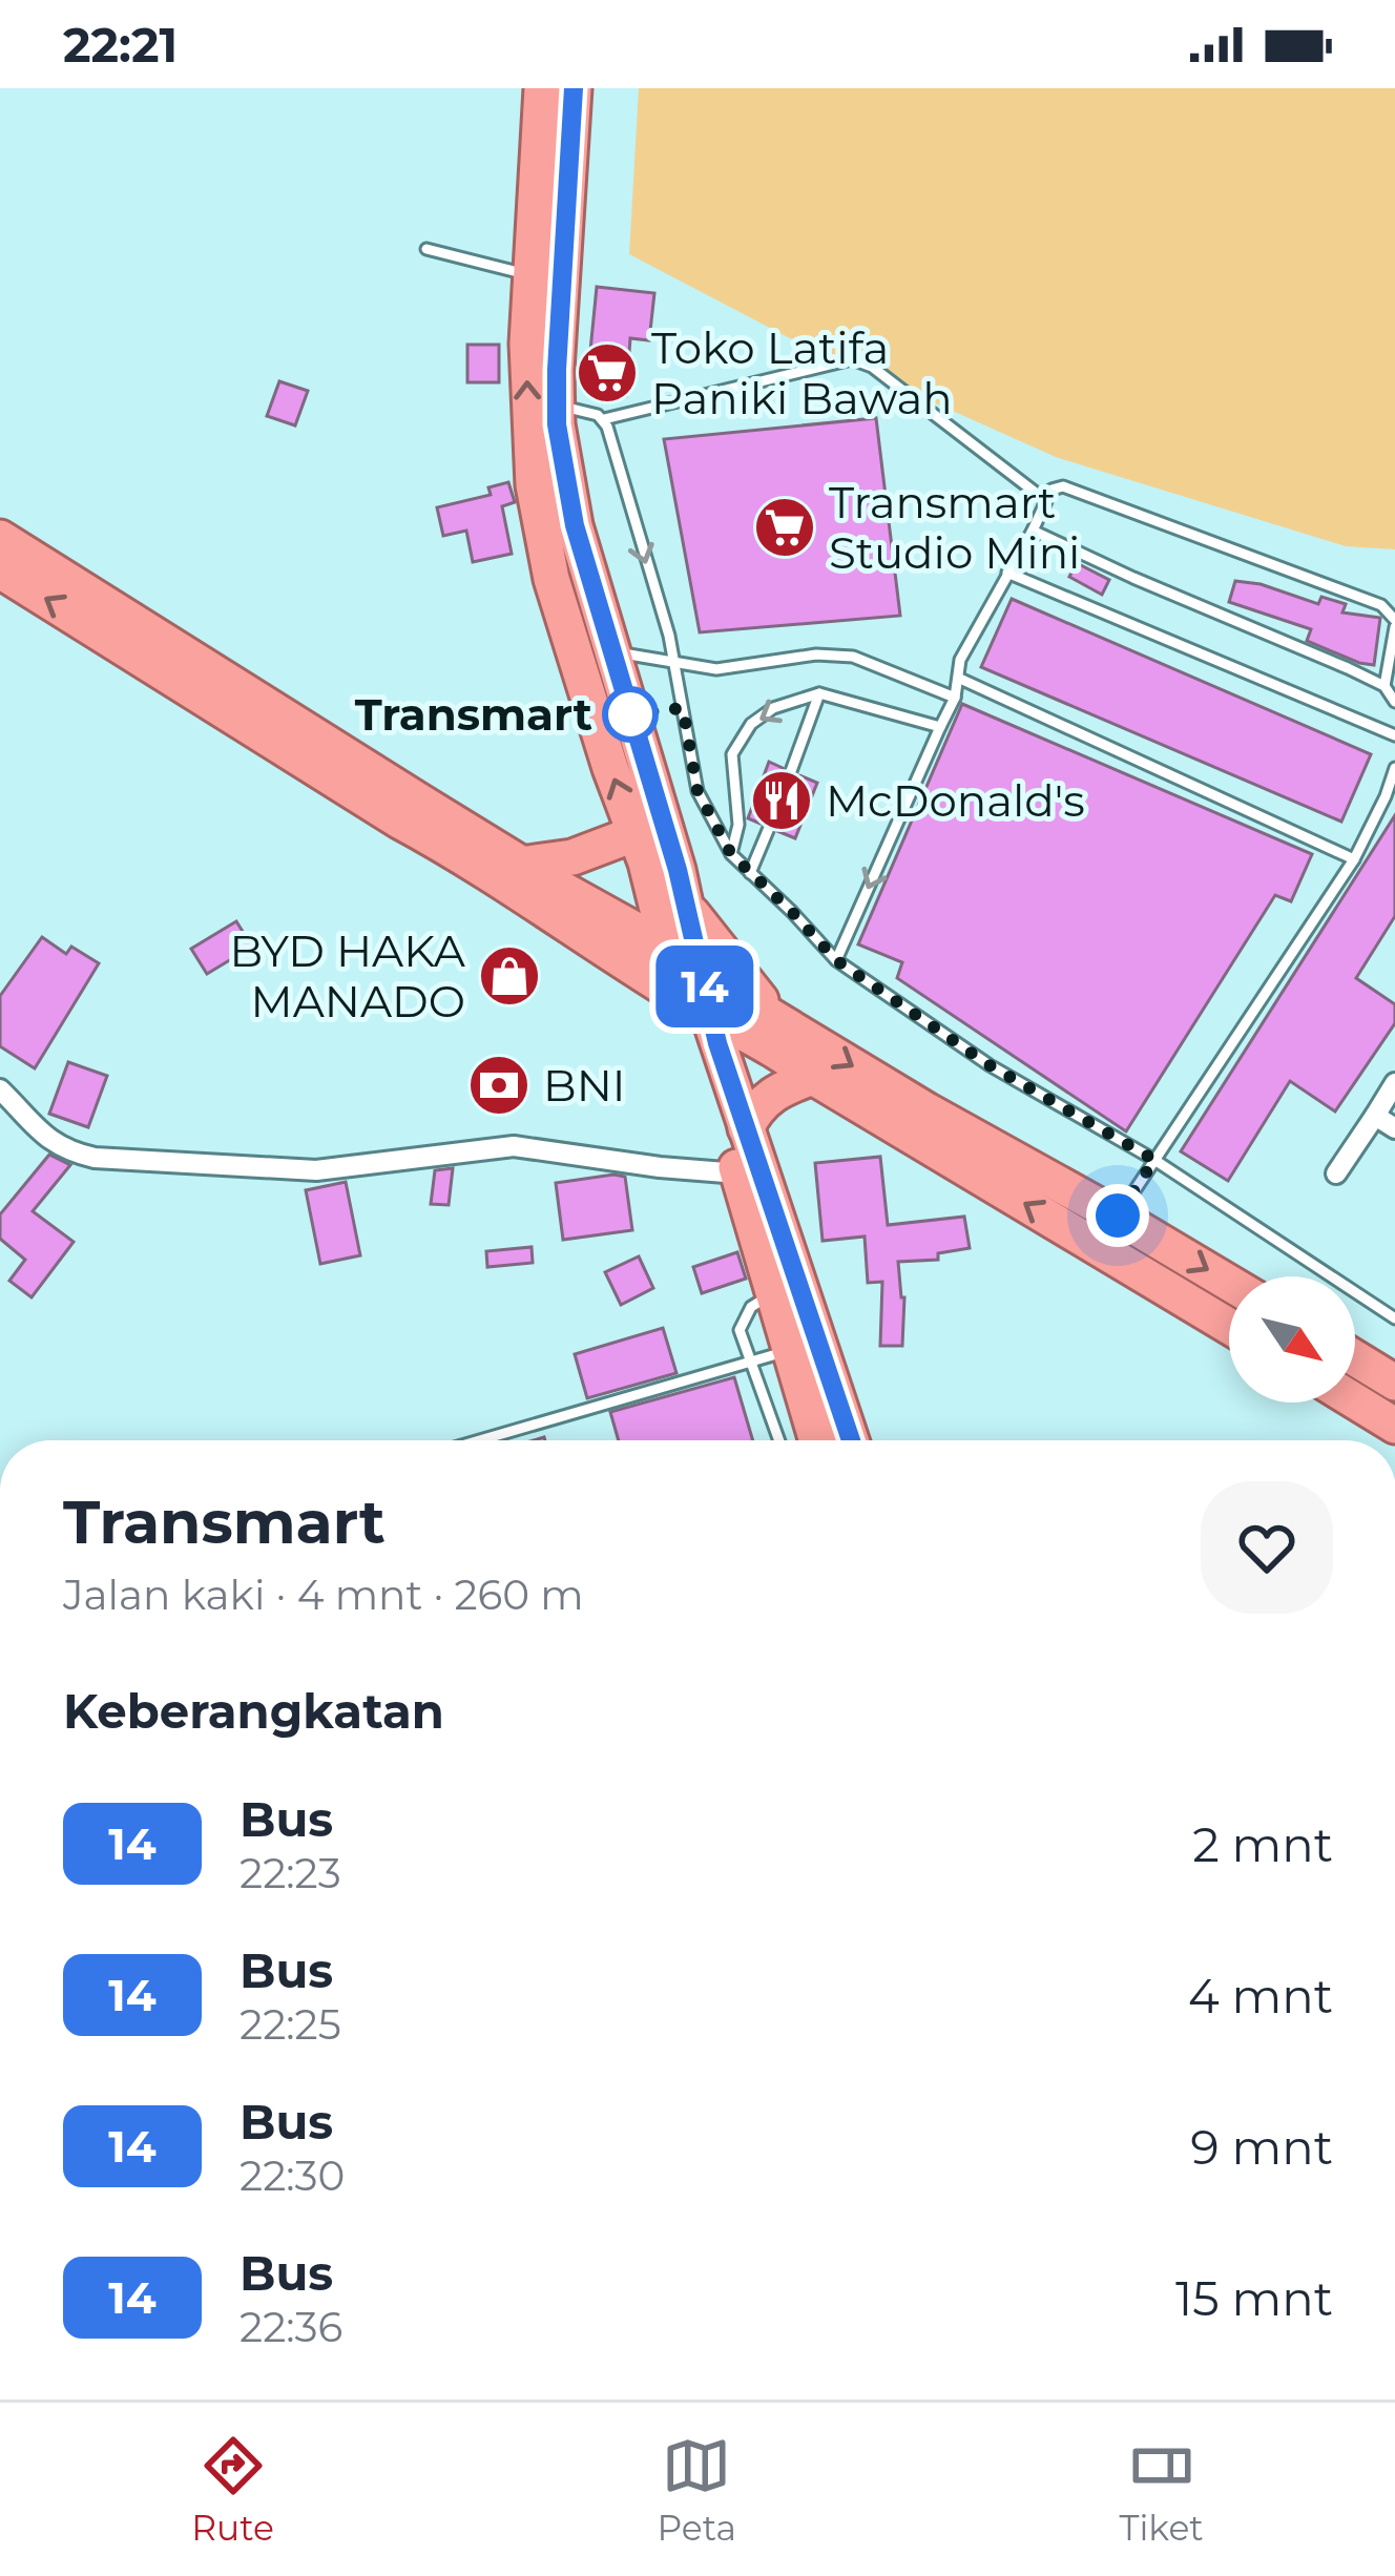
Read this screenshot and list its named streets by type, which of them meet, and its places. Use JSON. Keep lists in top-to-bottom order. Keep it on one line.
{"places":{"supermarket":["Toko Latifa Paniki Bawah","Transmart Studio Mini"],"other":["Transmart"],"restaurant":["McDonald's"],"shop":["BYD HAKA MANADO"],"bank":["BNI"]},"lines":["bus line 14"],"north":"bottom right","page":{"status":"22:21","on_map":"14","heading":[["Transmart","Jalan kaki · 4 mnt · 260 m"],"Keberangkatan"],"list":[{"mark":"14","name":"Bus","note":"22:23","value":"2 mnt"},{"mark":"14","name":"Bus","note":"22:25","value":"4 mnt"},{"mark":"14","name":"Bus","note":"22:30","value":"9 mnt"},{"mark":"14","name":"Bus","note":"22:36","value":"15 mnt"}],"tabs":["Rute","Peta","Tiket"]}}
